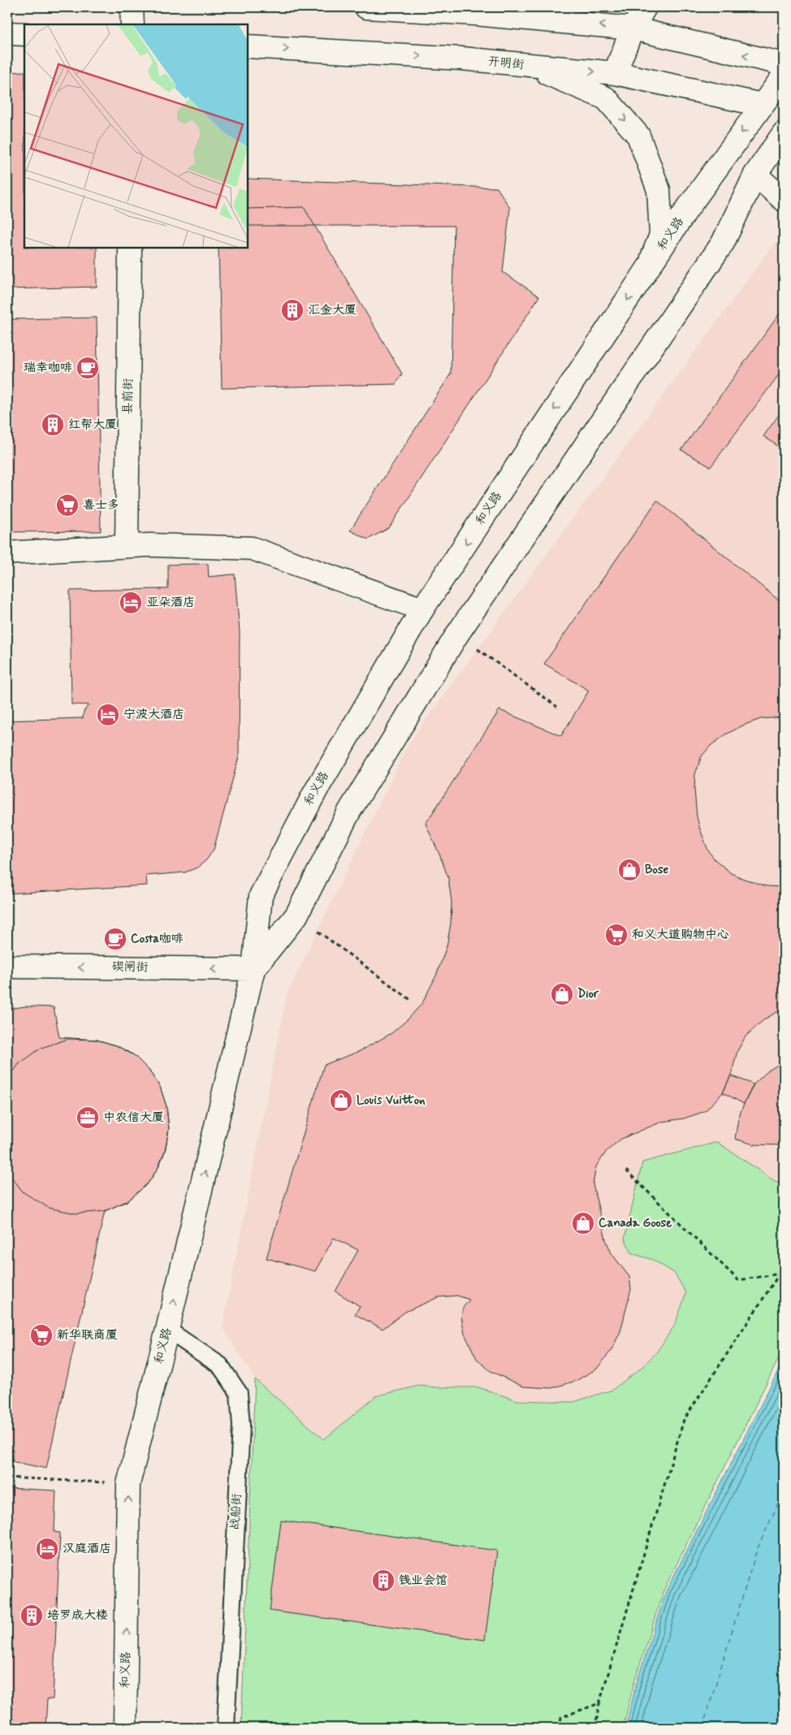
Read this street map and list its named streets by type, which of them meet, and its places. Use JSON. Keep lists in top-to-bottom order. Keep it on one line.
{"streets":{"main road":["开明街","和义路","县前街","碶闸街"],"lane":["战船街"]},"crossings":[["开明街","和义路"],["和义路","碶闸街"],["和义路","战船街"]],"one_way":["碶闸街"],"places":{"building":["汇金大厦","红帮大厦","钱业会馆","培罗成大楼"],"cafe":["瑞幸咖啡","Costa咖啡"],"supermarket":["喜士多","和义大道购物中心","新华联商厦"],"hotel":["亚朵酒店","宁波大酒店","汉庭酒店"],"shop":["Bose","Dior","Louis Vuitton","Canada Goose"],"office":["中农信大厦"]}}
